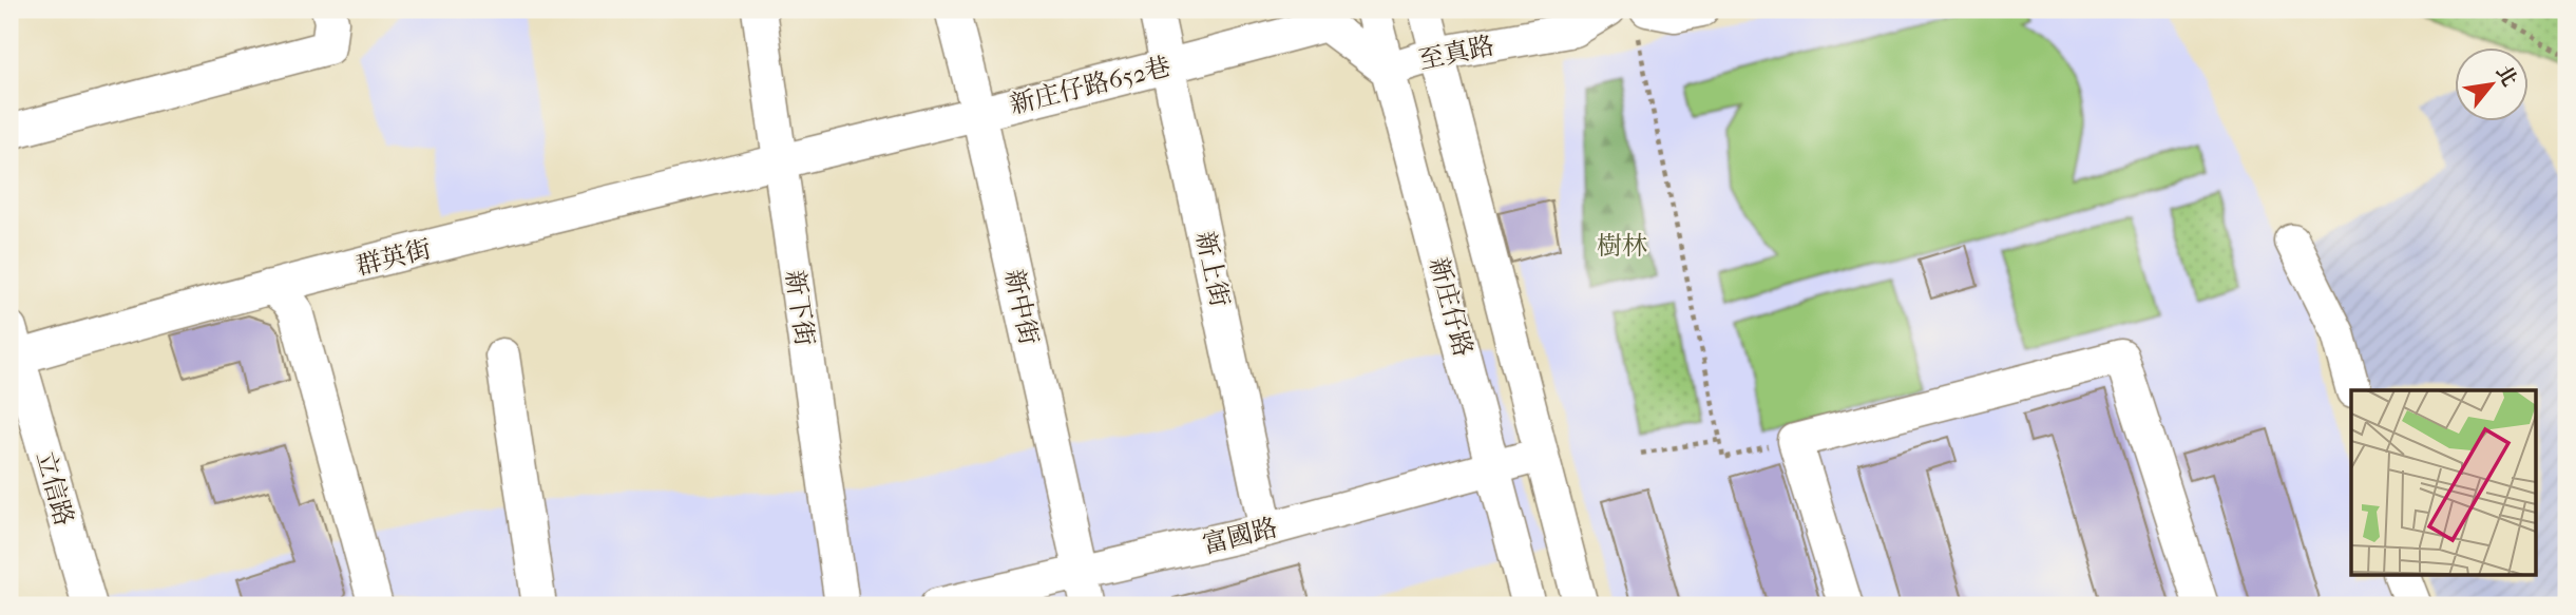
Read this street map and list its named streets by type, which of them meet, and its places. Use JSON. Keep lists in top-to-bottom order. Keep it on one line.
{"streets":{"street":["至真路","新庄仔路652巷","群英街","新上街","新中街","新庄仔路","新下街","立信路","富國路"]},"crossings":[["至真路","新庄仔路652巷"],["至真路","新庄仔路"],["新庄仔路652巷","群英街"],["新庄仔路652巷","新上街"],["新庄仔路652巷","新中街"],["新庄仔路652巷","新庄仔路"],["新庄仔路652巷","新下街"],["群英街","新下街"],["群英街","立信路"],["新上街","富國路"],["新中街","富國路"],["新庄仔路","富國路"]],"parks":["樹林"],"north":"top right"}
